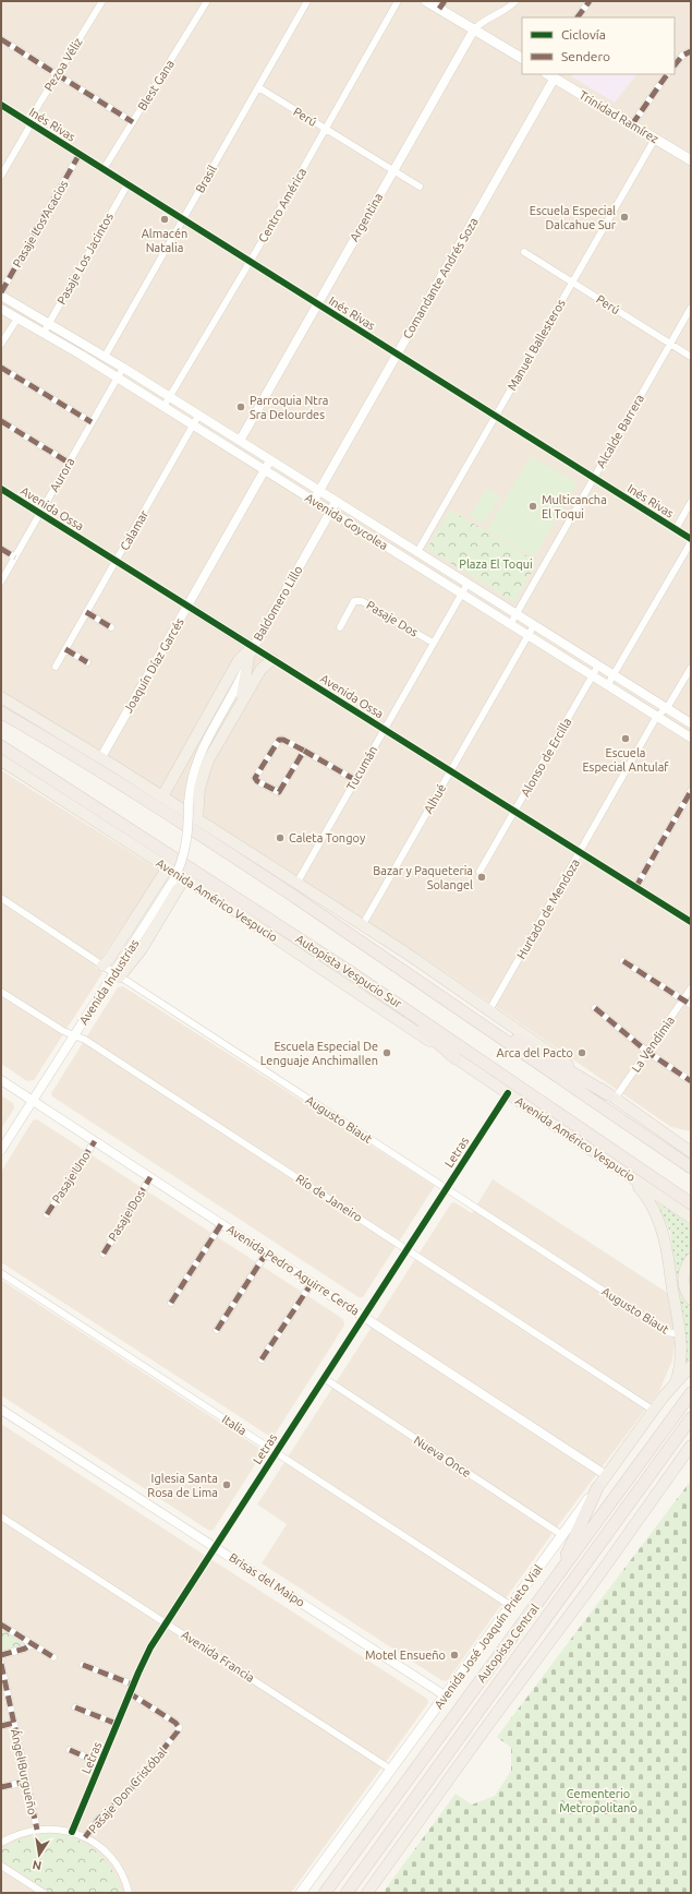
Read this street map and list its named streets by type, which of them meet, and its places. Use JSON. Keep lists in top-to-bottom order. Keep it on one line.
{"streets":{"highway":["Autopista Vespucio Sur","Autopista Central"],"main road":["Trinidad Ramírez","Avenida Américo Vespucio","Avenida José Joaquín Prieto Vial"],"street":["Pezoa Véliz","Blest Gana","Perú","Inés Rivas","Brasil","Centro América","Argentina","Pasaje Los Acacios","Pasaje Los Jacintos","Comandante Andrés Soza","Manuel Ballesteros","Alcalde Barrera","Aurora","Avenida Ossa","Avenida Goycolea","Calamar","Baldomero Lillo","Pasaje Dos","Joaquín Díaz Garcés","Alonso de Ercilla","Tucumán","Alhué","Hurtado de Mendoza","Avenida Industrias","La Vendimia","Augusto Biaut","Letras","Pasaje Uno","Río de Janeiro","Avenida Pedro Aguirre Cerda","Italia","Nueva Once","Brisas del Maipo","Avenida Francia","Ángel Burgueño","Pasaje Don Cristóbal"]},"crossings":[["Pezoa Véliz","Inés Rivas"],["Blest Gana","Inés Rivas"],["Perú","Brasil"],["Perú","Centro América"],["Perú","Argentina"],["Perú","Manuel Ballesteros"],["Perú","Alcalde Barrera"],["Trinidad Ramírez","Comandante Andrés Soza"],["Trinidad Ramírez","Manuel Ballesteros"],["Inés Rivas","Brasil"],["Inés Rivas","Centro América"],["Inés Rivas","Argentina"],["Inés Rivas","Pasaje Los Acacios"],["Inés Rivas","Pasaje Los Jacintos"],["Inés Rivas","Comandante Andrés Soza"],["Inés Rivas","Manuel Ballesteros"],["Inés Rivas","Alcalde Barrera"],["Brasil","Avenida Goycolea"],["Centro América","Avenida Goycolea"],["Argentina","Avenida Goycolea"],["Pasaje Los Acacios","Avenida Goycolea"],["Pasaje Los Jacintos","Avenida Goycolea"],["Comandante Andrés Soza","Avenida Goycolea"],["Manuel Ballesteros","Avenida Goycolea"],["Alcalde Barrera","Avenida Goycolea"],["Aurora","Avenida Ossa"],["Aurora","Avenida Goycolea"],["Avenida Ossa","Calamar"],["Avenida Ossa","Baldomero Lillo"],["Avenida Ossa","Joaquín Díaz Garcés"],["Avenida Ossa","Alonso de Ercilla"],["Avenida Ossa","Tucumán"],["Avenida Ossa","Alhué"],["Avenida Ossa","Hurtado de Mendoza"],["Avenida Goycolea","Calamar"],["Avenida Goycolea","Baldomero Lillo"],["Avenida Goycolea","Joaquín Díaz Garcés"],["Avenida Goycolea","Alonso de Ercilla"],["Avenida Goycolea","Tucumán"],["Avenida Goycolea","Alhué"],["Avenida Goycolea","Hurtado de Mendoza"],["Baldomero Lillo","Avenida Américo Vespucio"],["Pasaje Dos","Tucumán"],["Pasaje Dos","Avenida Pedro Aguirre Cerda"],["Avenida Américo Vespucio","Letras"],["Avenida Américo Vespucio","Avenida José Joaquín Prieto Vial"],["Avenida Industrias","Augusto Biaut"],["Avenida Industrias","Río de Janeiro"],["Avenida Industrias","Avenida Pedro Aguirre Cerda"],["Augusto Biaut","Letras"],["Augusto Biaut","Avenida José Joaquín Prieto Vial"],["Letras","Río de Janeiro"],["Letras","Avenida Pedro Aguirre Cerda"],["Letras","Italia"],["Letras","Nueva Once"],["Letras","Brisas del Maipo"],["Letras","Avenida Francia"],["Letras","Pasaje Don Cristóbal"],["Pasaje Uno","Avenida Pedro Aguirre Cerda"],["Río de Janeiro","Avenida José Joaquín Prieto Vial"],["Avenida Pedro Aguirre Cerda","Avenida José Joaquín Prieto Vial"],["Italia","Avenida José Joaquín Prieto Vial"],["Nueva Once","Avenida José Joaquín Prieto Vial"],["Brisas del Maipo","Avenida José Joaquín Prieto Vial"],["Avenida José Joaquín Prieto Vial","Avenida Francia"]],"parks":["Plaza El Toqui","Cementerio Metropolitano"],"places":["Escuela Especial Dalcahue Sur","Almacén Natalia","Parroquia Ntra Sra Delourdes","Multicancha El Toqui","Escuela Especial Antulaf","Caleta Tongoy","Bazar y Paqueteria Solangel","Escuela Especial De Lenguaje Anchimallen","Arca del Pacto","Iglesia Santa Rosa de Lima","Motel Ensueño"],"legend":["Ciclovía","Sendero"],"north":"bottom"}
